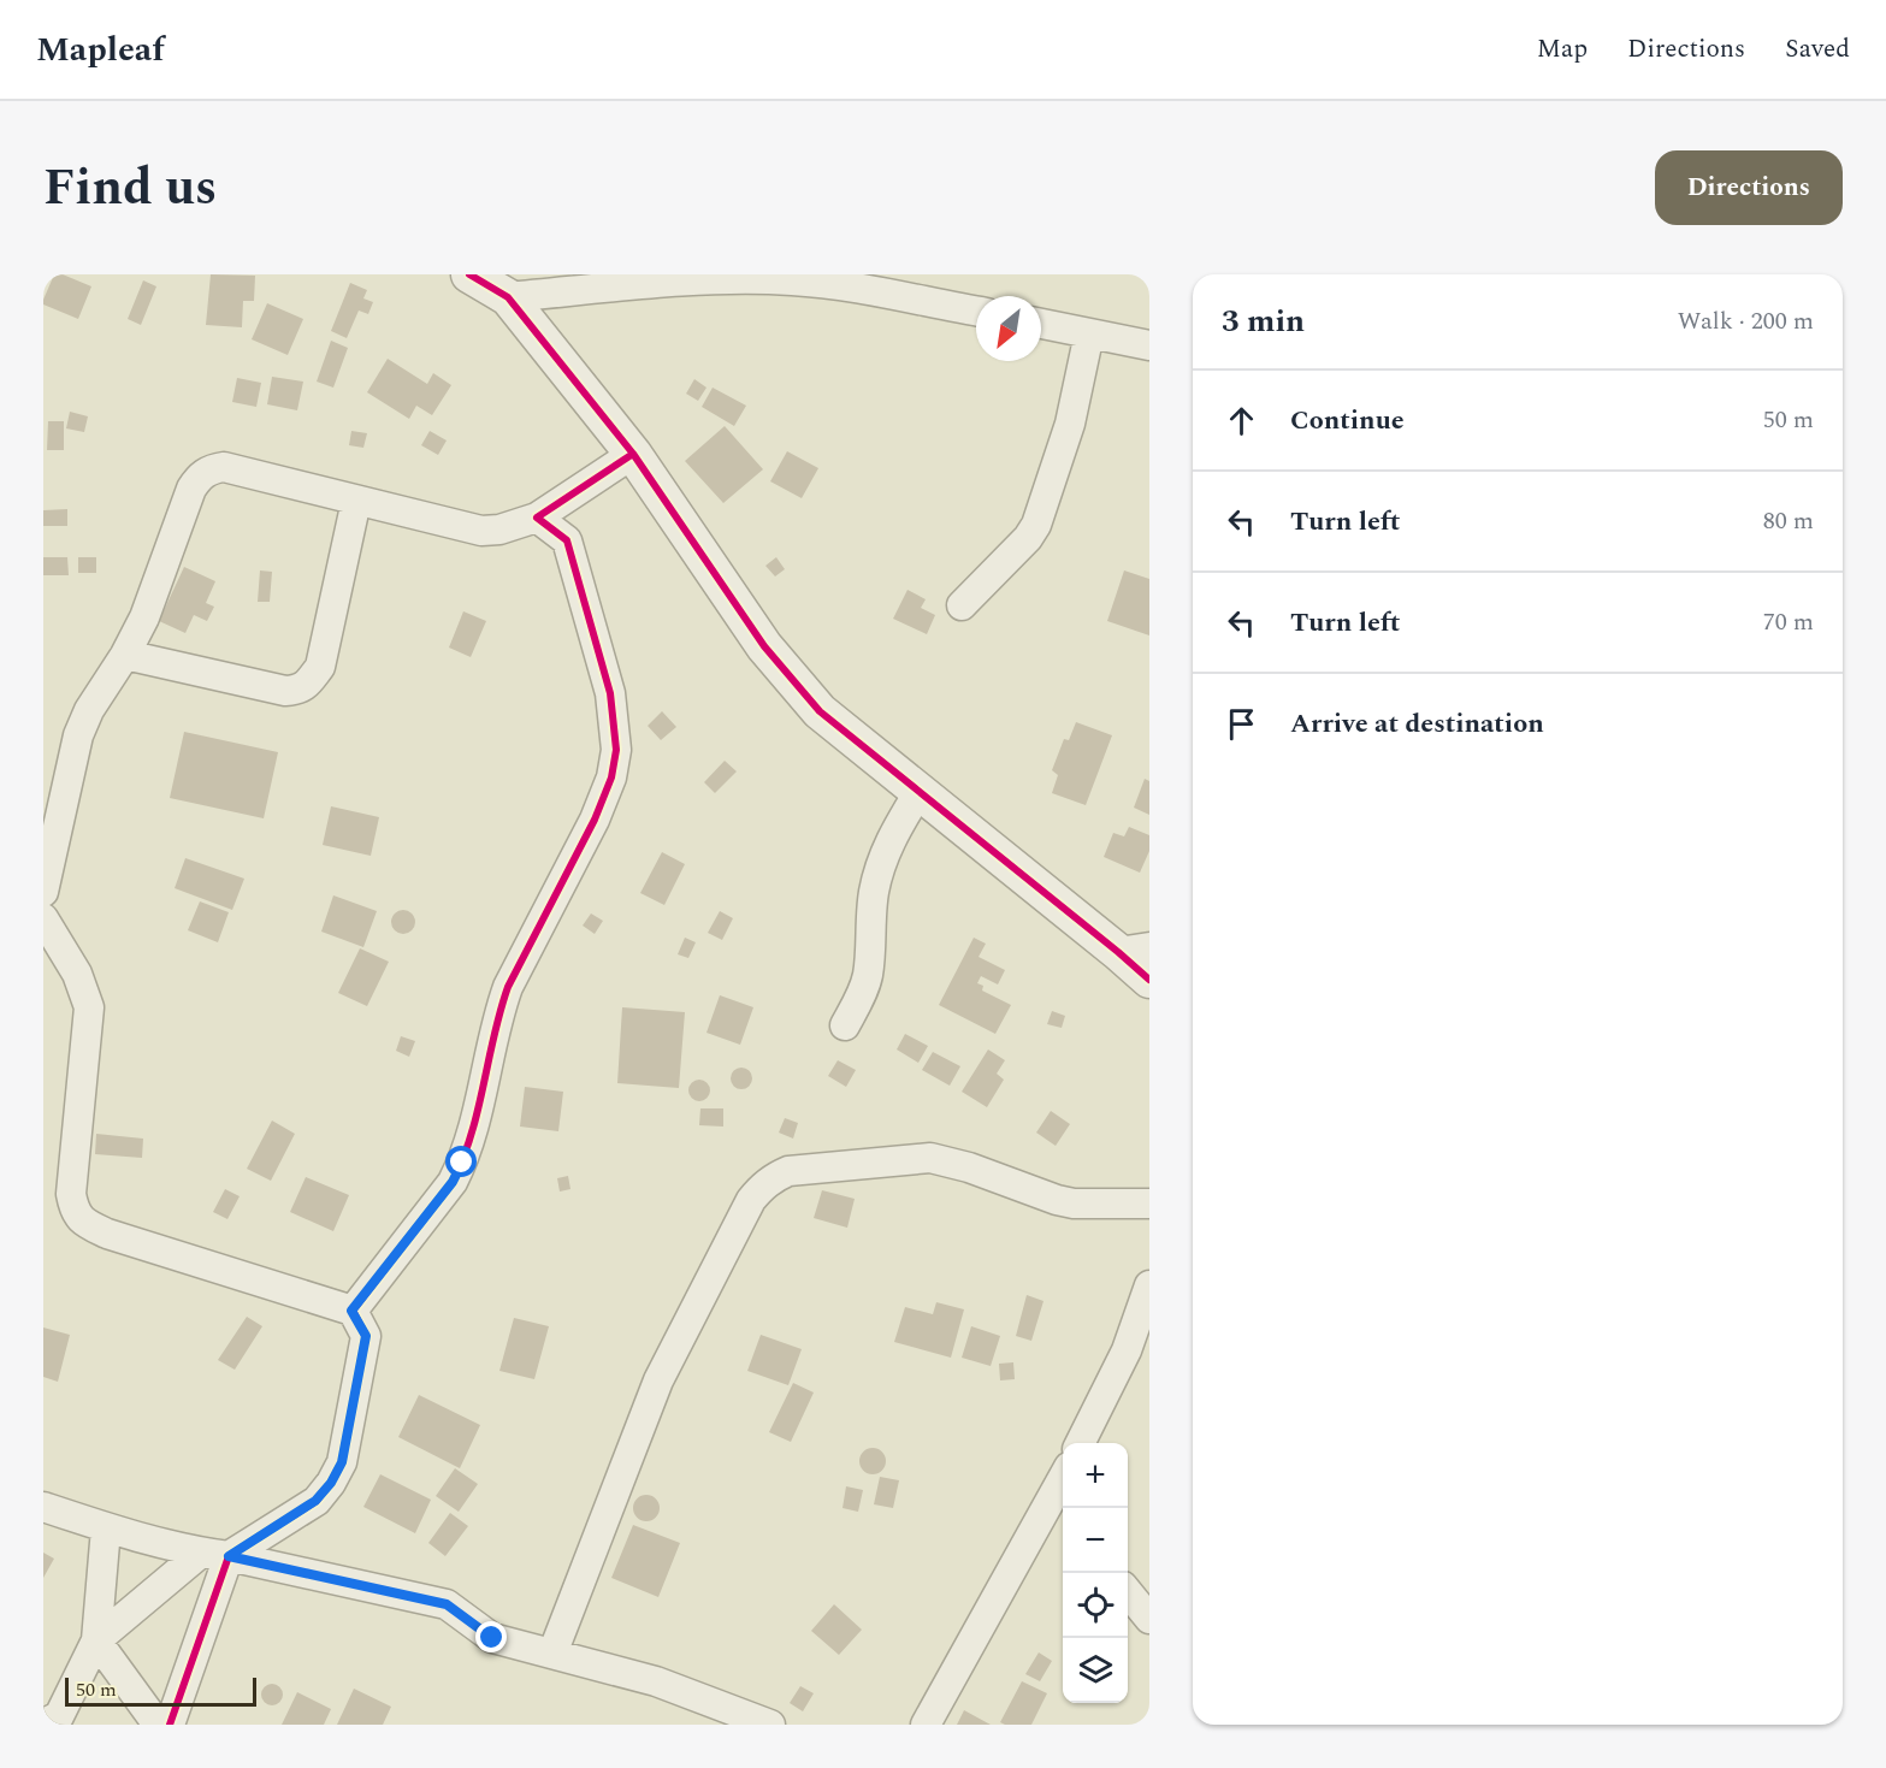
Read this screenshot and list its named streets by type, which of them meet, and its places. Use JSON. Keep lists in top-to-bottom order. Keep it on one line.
{"scale_bar":"50 m","north":"bottom left","page":{"header":"Mapleaf","nav":["Map","Directions","Saved"],"title":"Find us","buttons":"Directions","heading":["3 min","Walk · 200 m"],"list":[["Continue","50 m"],["Turn left","80 m"],["Turn left","70 m"],"Arrive at destination"],"map_buttons":["+","−"],"scale":"50 m"}}
